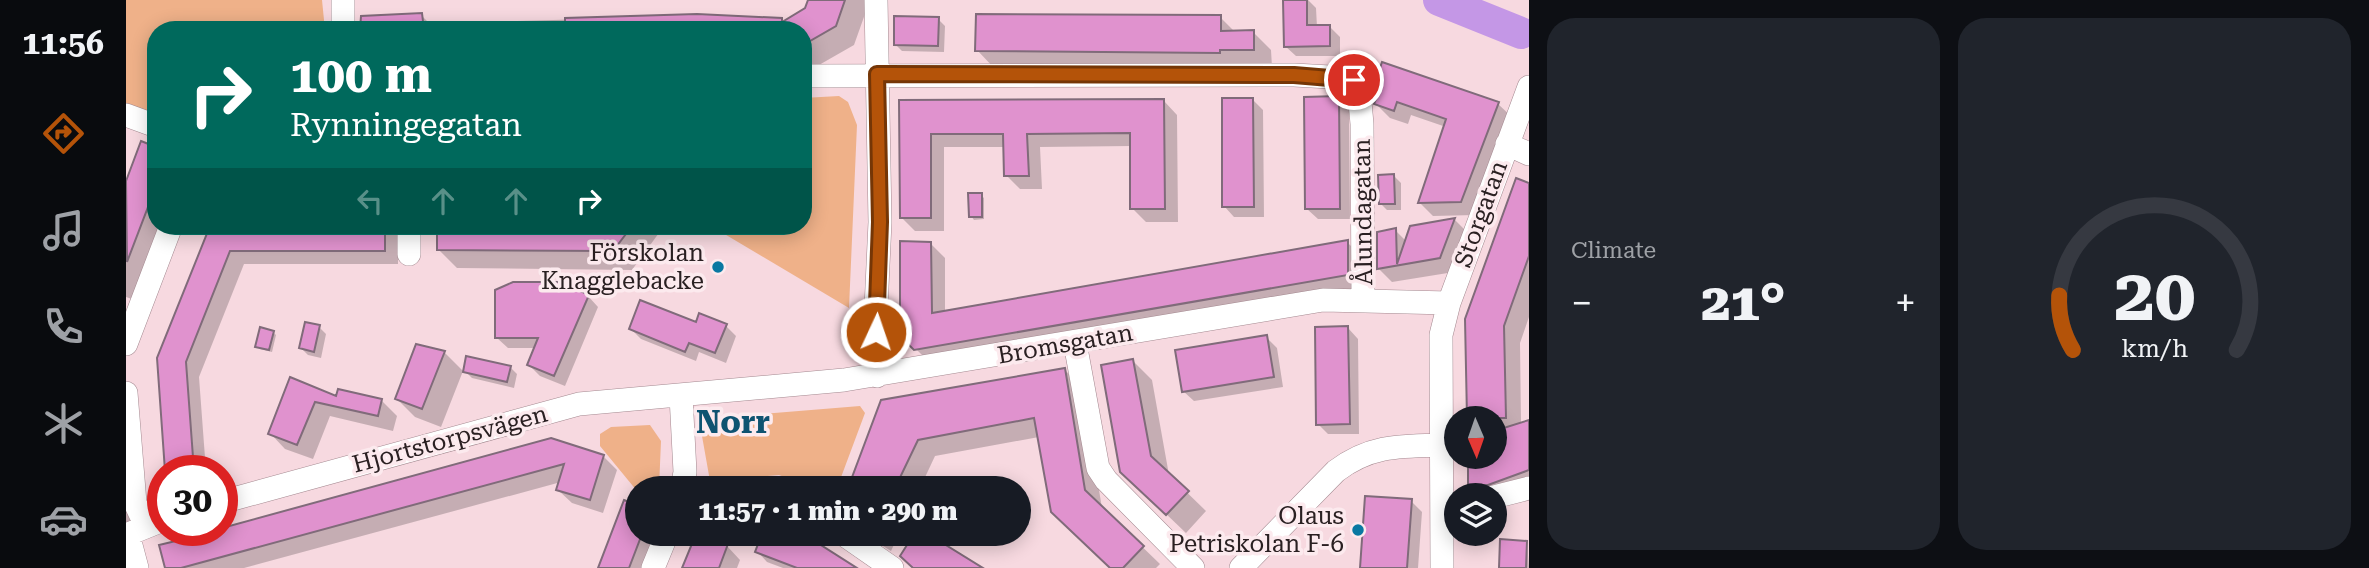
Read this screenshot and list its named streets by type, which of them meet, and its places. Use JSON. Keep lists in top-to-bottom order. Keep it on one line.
{"streets":{"street":["Ålundagatan","Storgatan","Bromsgatan","Hjortstorpsvägen"]},"crossings":[["Ålundagatan","Bromsgatan"],["Storgatan","Bromsgatan"],["Bromsgatan","Hjortstorpsvägen"]],"districts":["Norr"],"places":["Förskolan Knagglebacke","Olaus Petriskolan F-6"],"north":"bottom","page":{"tabs":"11:56","tile":"Climate","turn":["100 m","Rynningegatan"],"heat":["−","21°","+"],"limit":"30","trip":"11:57 · 1 min · 290 m","gauge":["20","km/h"]}}
